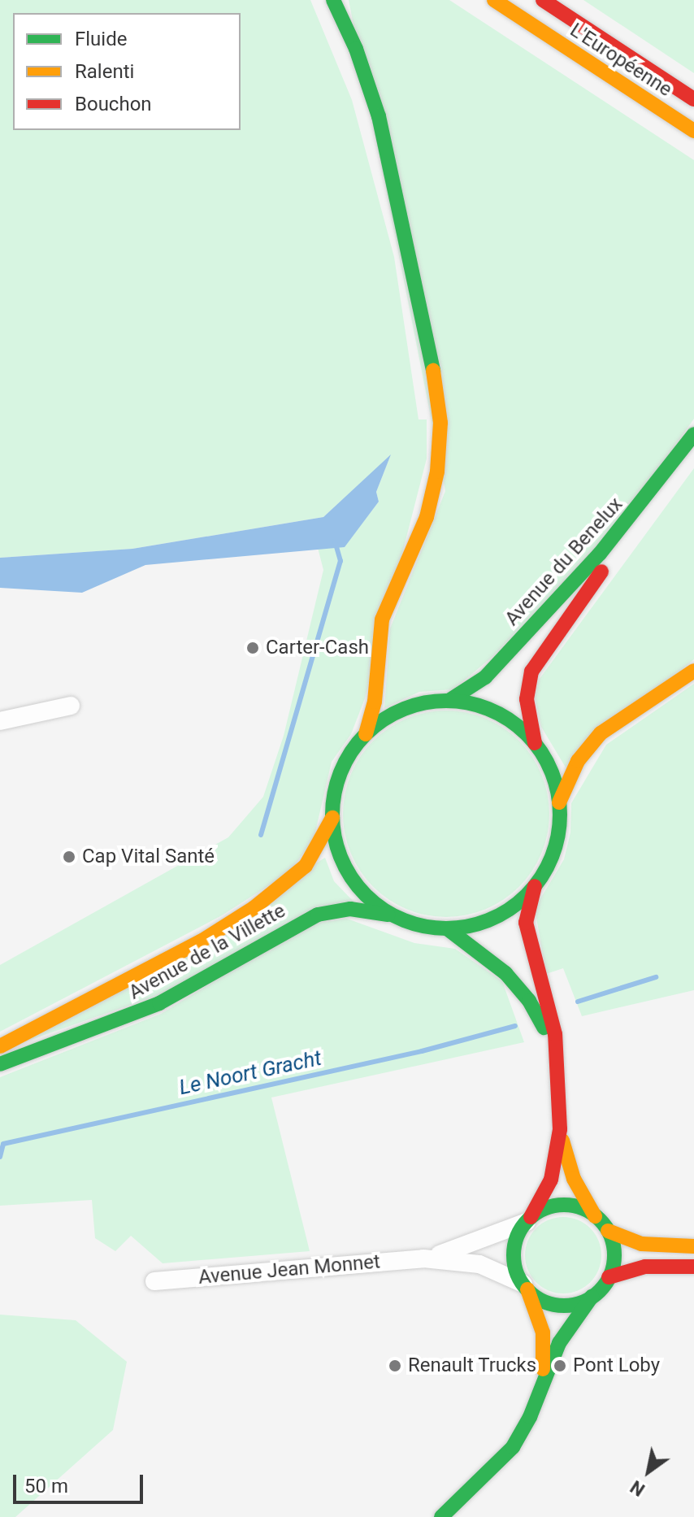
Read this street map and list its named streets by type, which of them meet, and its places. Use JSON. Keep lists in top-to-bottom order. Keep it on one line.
{"streets":{"main road":["L'Européenne","Avenue du Benelux","Avenue de la Villette"],"street":["Avenue Jean Monnet"]},"crossings":[["Avenue du Benelux","Avenue de la Villette"]],"water":["Le Noort Gracht"],"places":["Carter-Cash","Cap Vital Santé","Renault Trucks","Pont Loby"],"legend":["Fluide","Ralenti","Bouchon"],"scale_bar":"50 m","north":"bottom left"}
